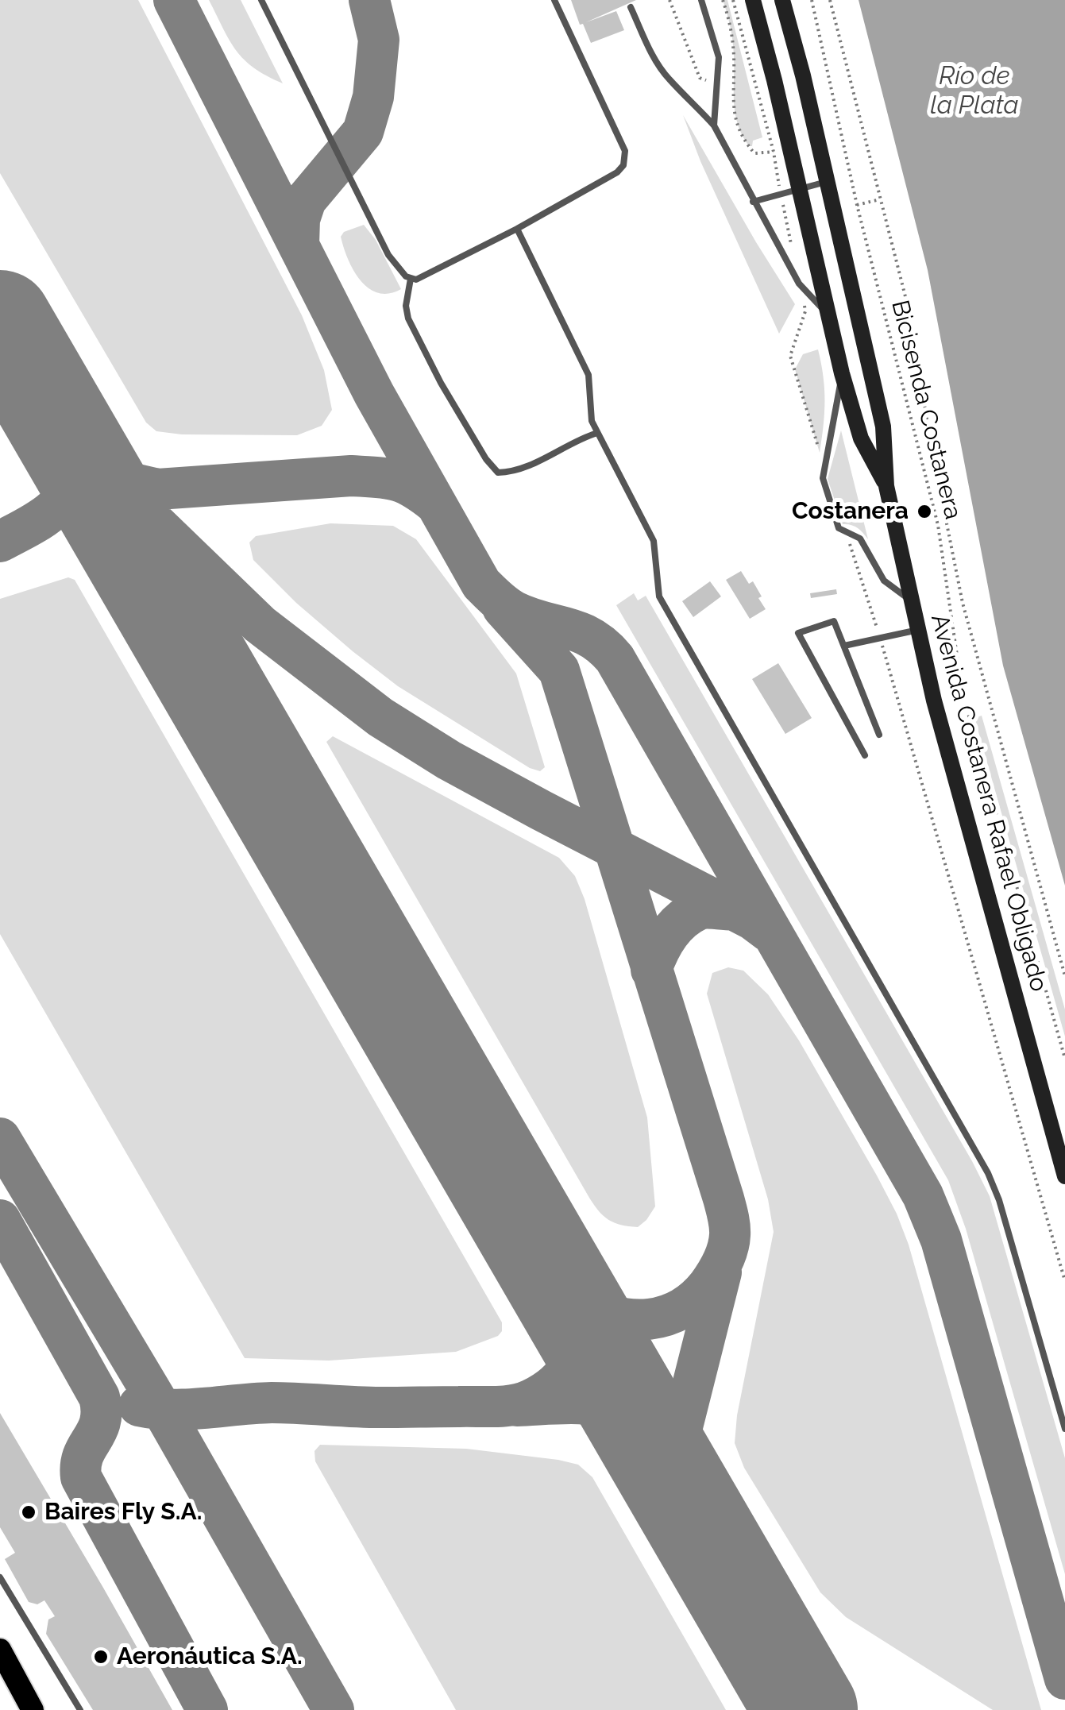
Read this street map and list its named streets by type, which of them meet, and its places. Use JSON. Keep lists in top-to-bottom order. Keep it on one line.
{"streets":{"main road":["Avenida Costanera Rafael Obligado"],"path":["Bicisenda Costanera"]},"water":["Río de la Plata"],"places":["Costanera","Baires Fly S.A.","Aeronáutica S.A."]}
